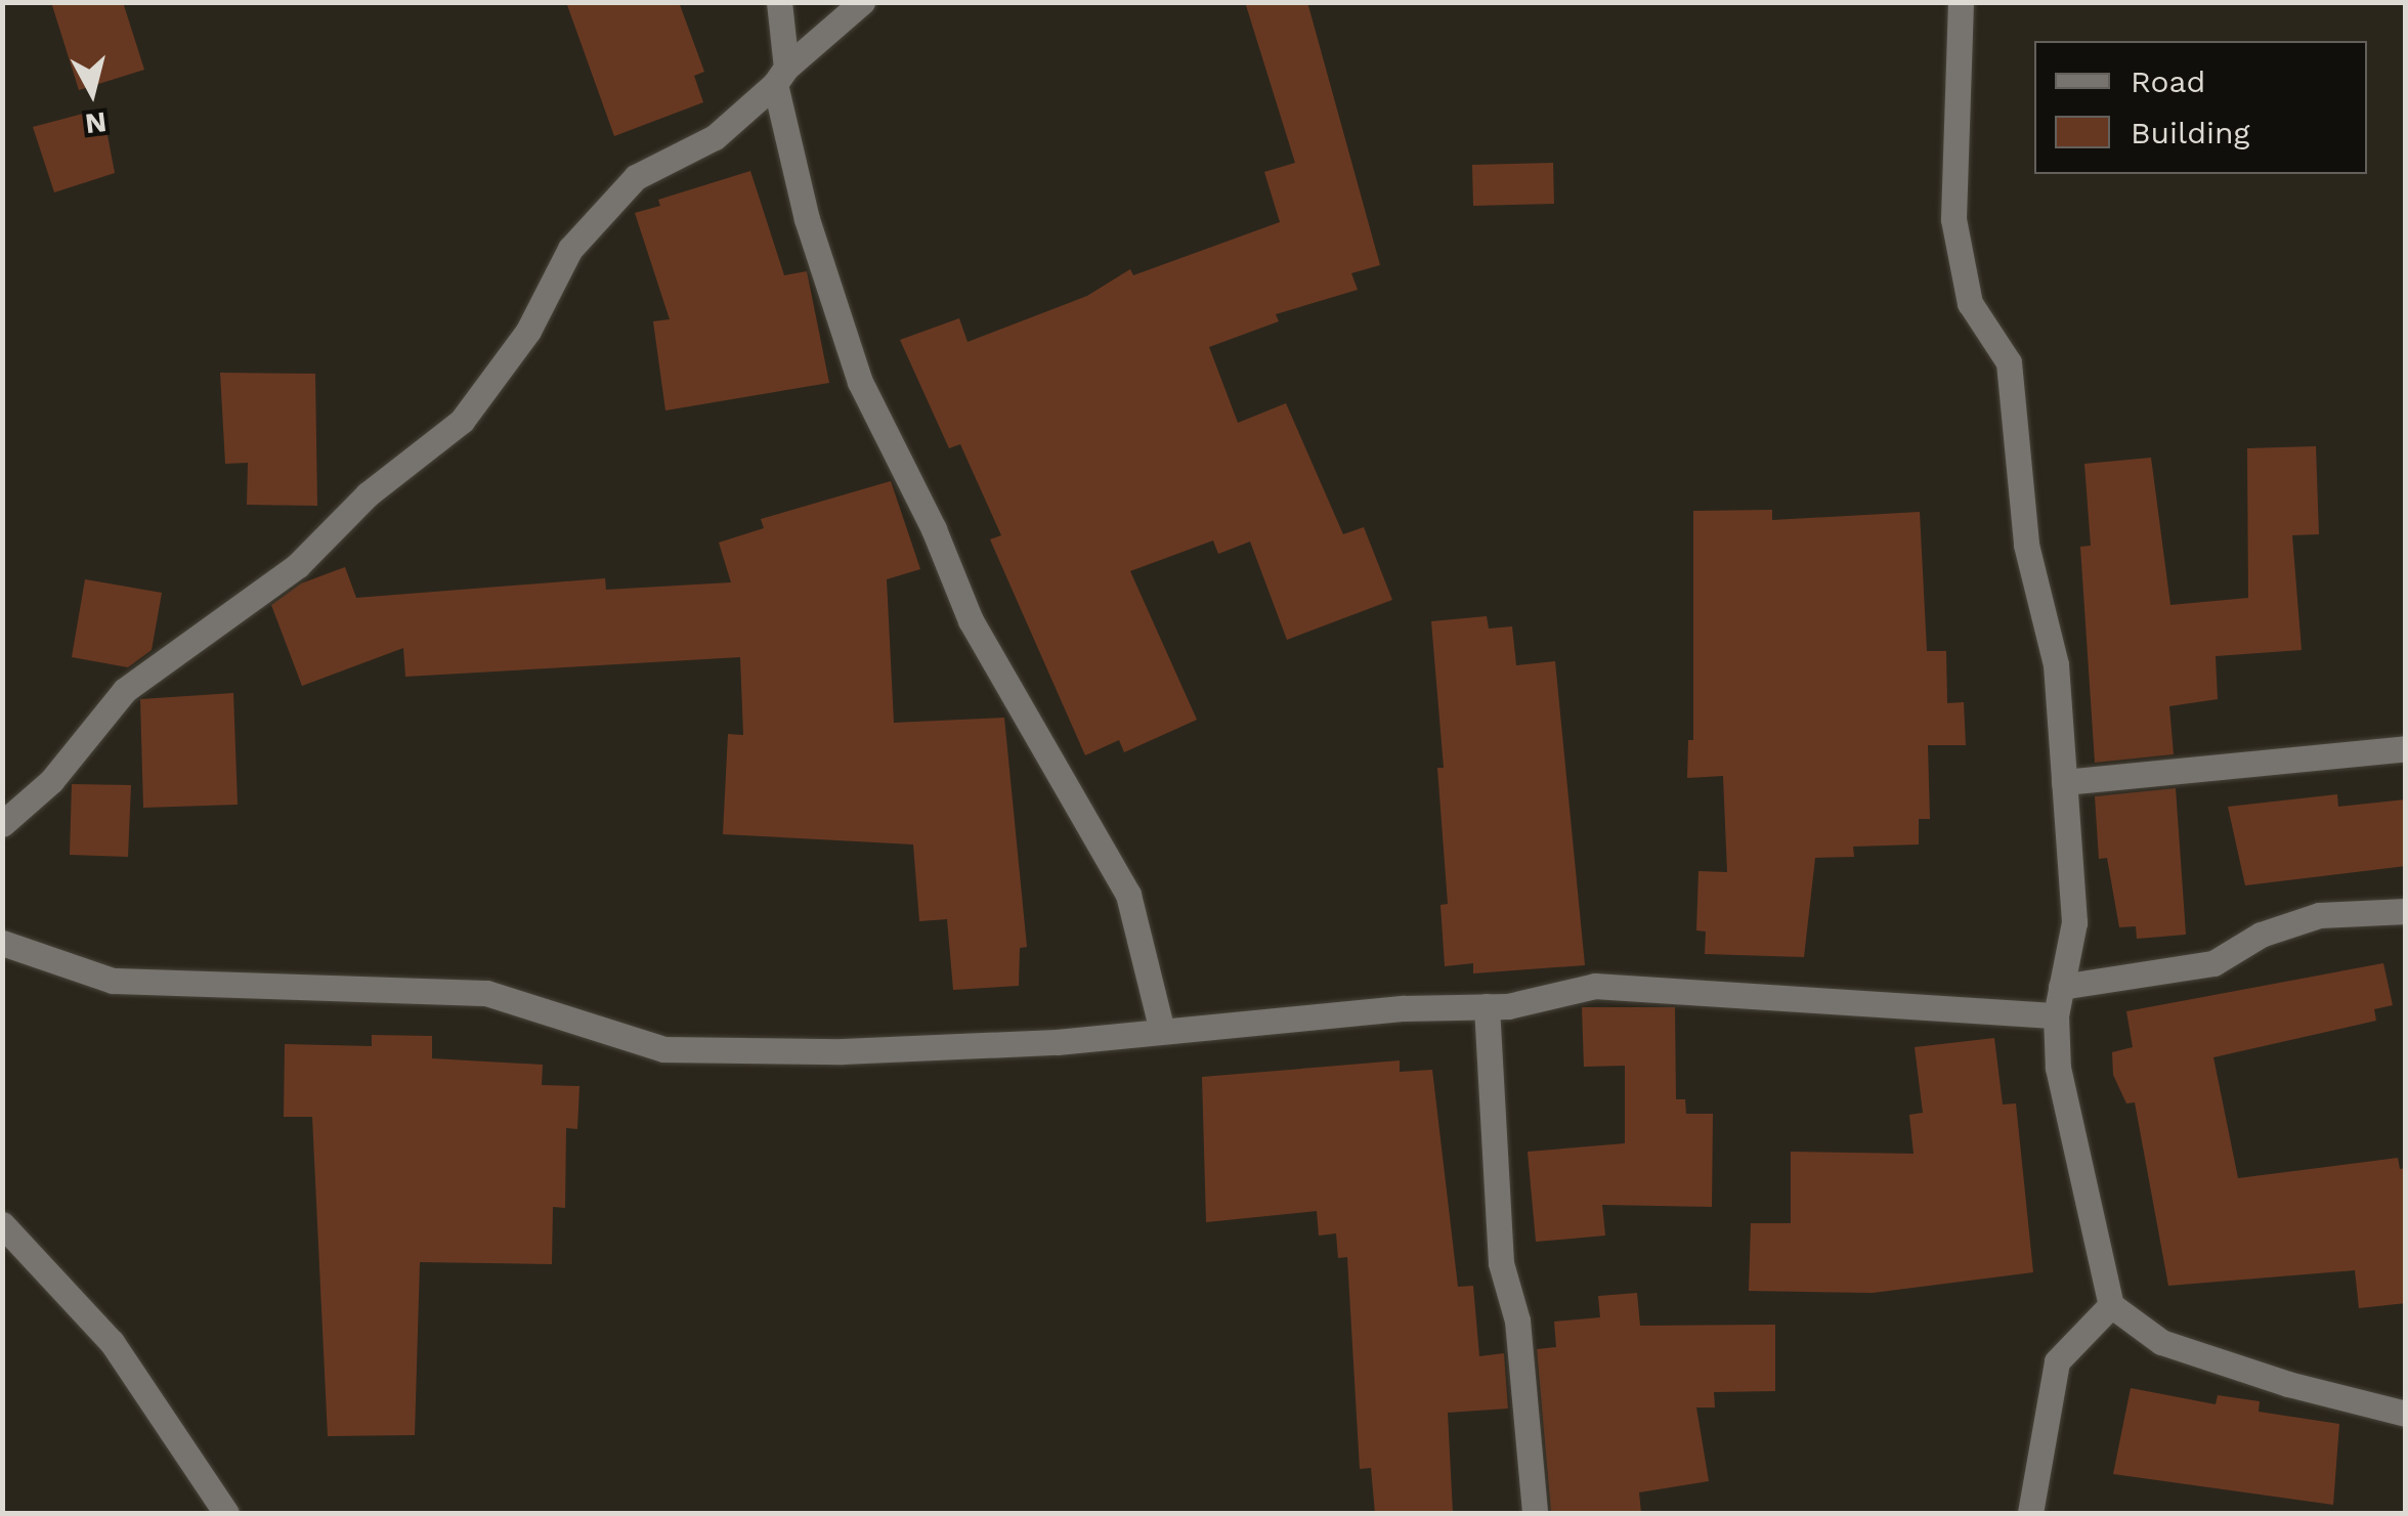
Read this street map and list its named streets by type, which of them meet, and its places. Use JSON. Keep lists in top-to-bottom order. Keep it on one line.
{"legend":["Road","Building"],"north":"bottom"}
